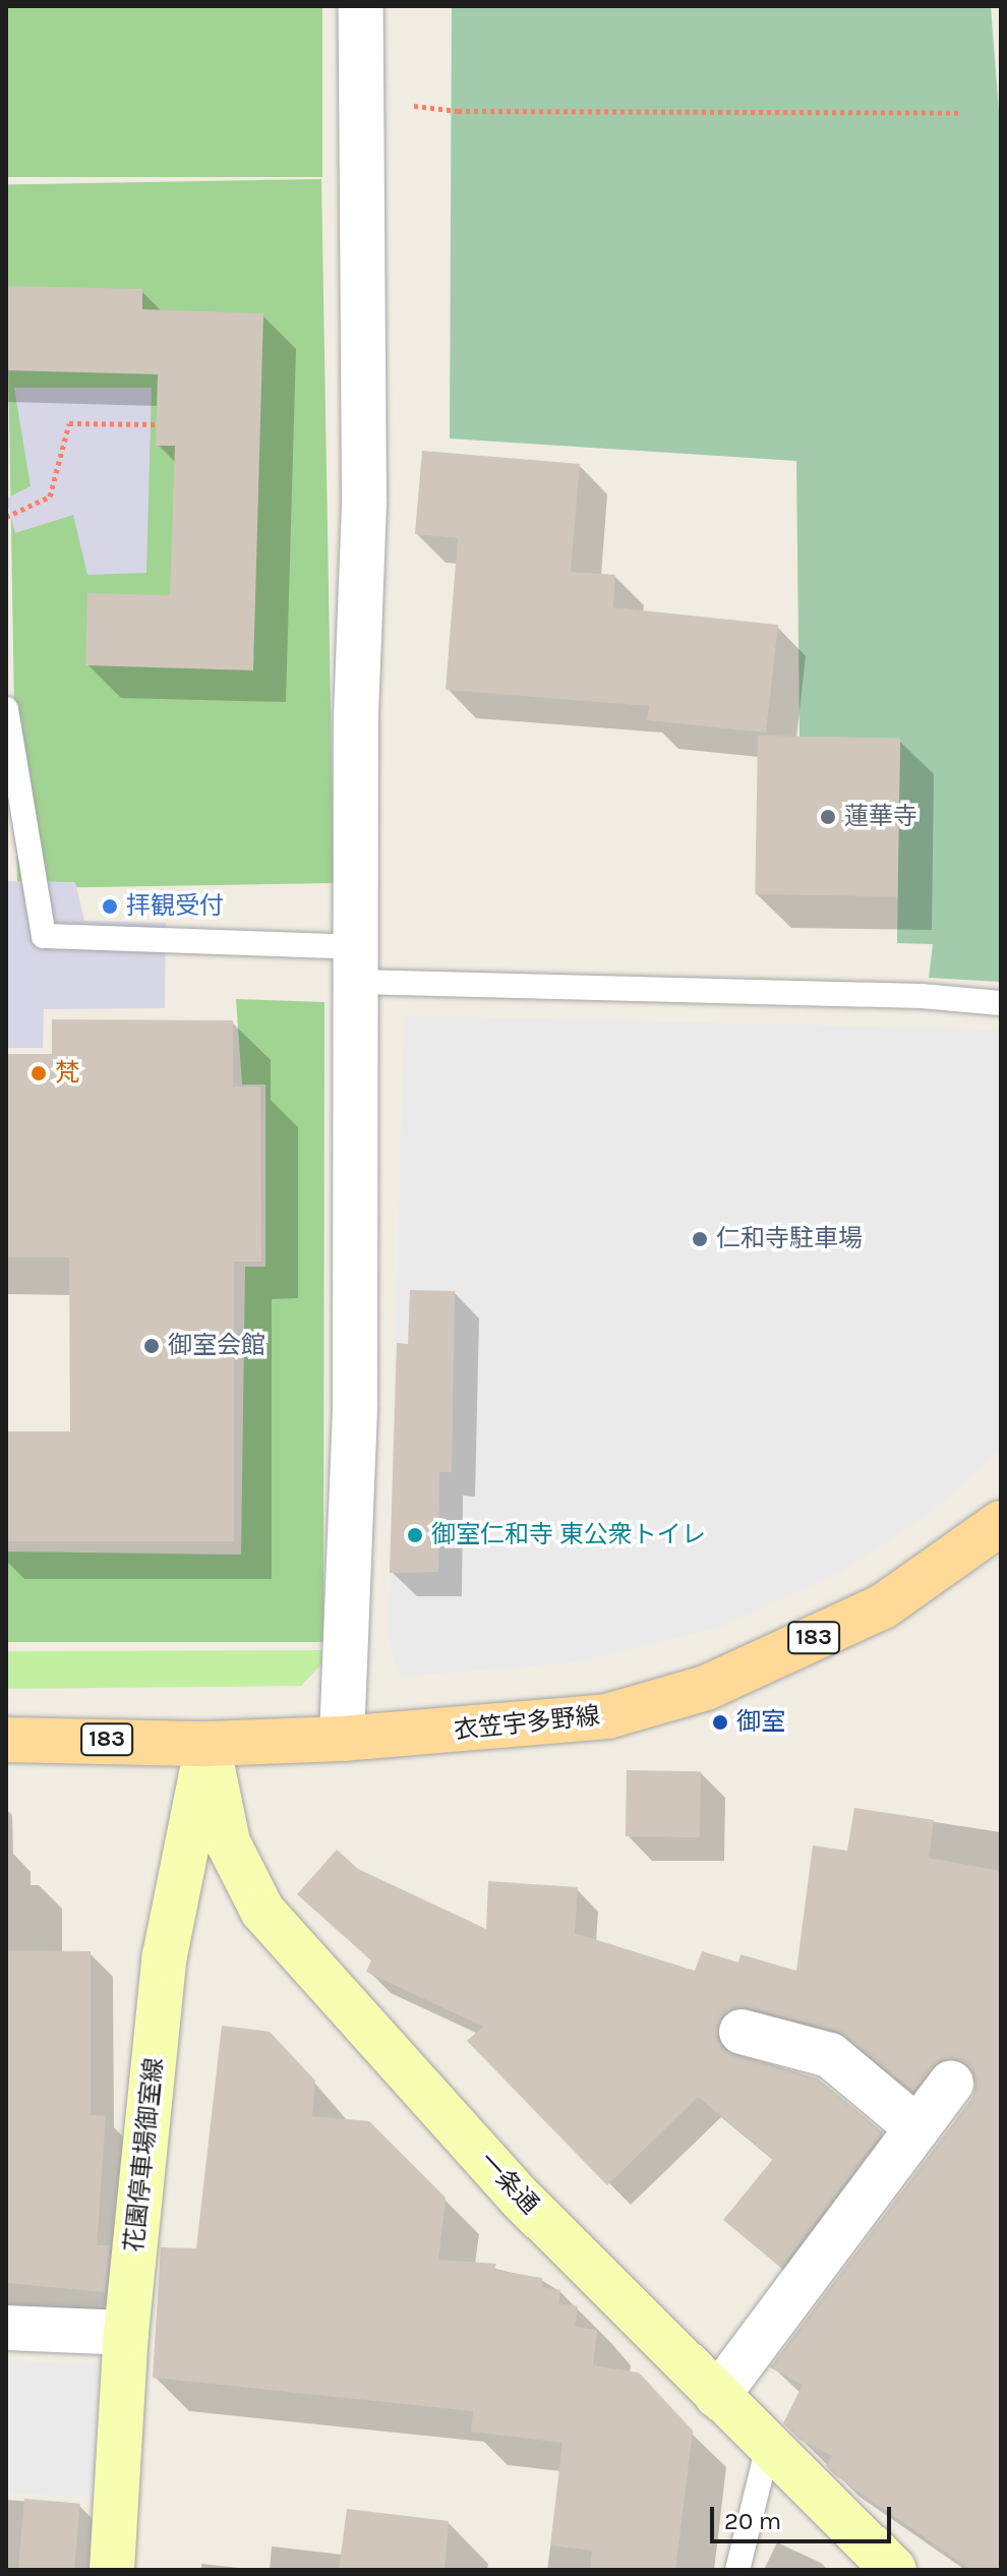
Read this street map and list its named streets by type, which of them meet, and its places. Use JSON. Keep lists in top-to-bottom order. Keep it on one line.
{"streets":{"main road":["183","衣笠宇多野線","花園停車場御室線","一条通"]},"crossings":[["衣笠宇多野線","花園停車場御室線"],["衣笠宇多野線","一条通"],["花園停車場御室線","一条通"]],"places":["蓮華寺","拝観受付","梵","仁和寺駐車場","御室会館","御室仁和寺 東公衆トイレ","御室"],"scale_bar":"20 m"}
